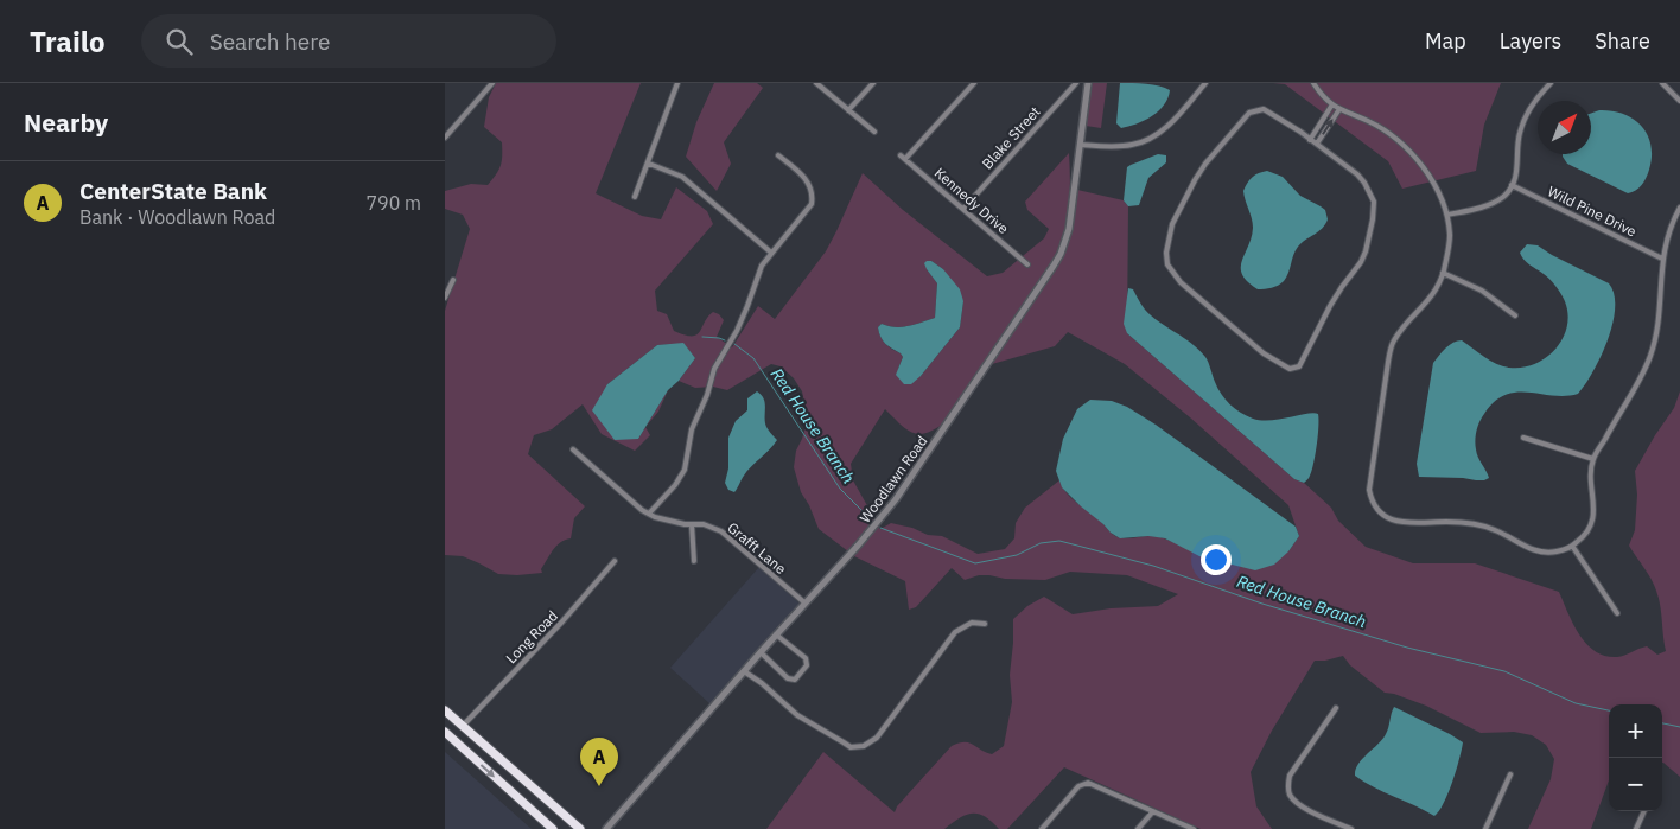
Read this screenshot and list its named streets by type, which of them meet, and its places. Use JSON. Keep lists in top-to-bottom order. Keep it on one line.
{"streets":{"street":["Blake Street","Kennedy Drive","Wild Pine Drive","Woodlawn Road","Grafft Lane","Long Road"]},"crossings":[["Blake Street","Kennedy Drive"],["Woodlawn Road","Grafft Lane"]],"water":["Red House Branch"],"north":"top right","page":{"header":"Trailo","search":"Search here","nav":["Map","Layers","Share"],"heading":"Nearby","list":[{"mark":"A","name":"CenterState Bank","note":"Bank · Woodlawn Road","value":"790 m"}],"map_buttons":["+","−"],"pins":"A"}}
